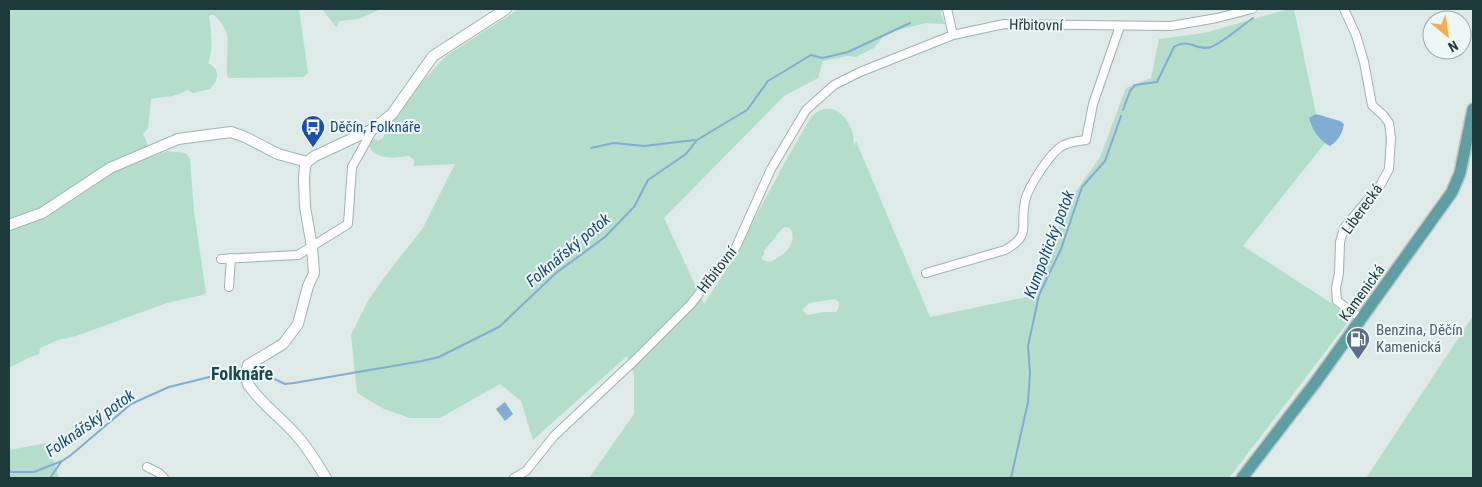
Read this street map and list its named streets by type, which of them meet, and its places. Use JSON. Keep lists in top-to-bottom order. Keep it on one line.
{"streets":{"main road":["Kamenická"],"street":["Hřbitovní","Liberecká"]},"crossings":[["Liberecká","Kamenická"]],"districts":["Folknáře"],"water":["Kumpoltický potok","Folknářský potok"],"places":{"bus stop":["Děčín, Folknáře"],"fuel station":["Benzina, Děčín Kamenická"]},"north":"bottom right"}
